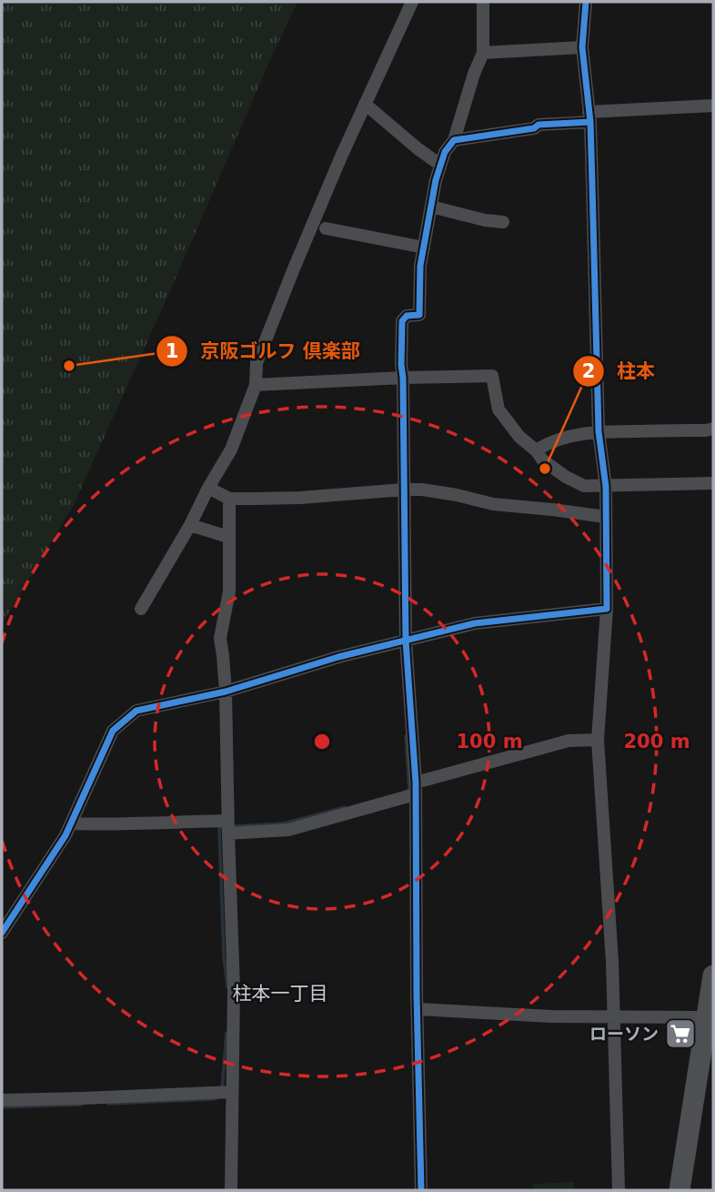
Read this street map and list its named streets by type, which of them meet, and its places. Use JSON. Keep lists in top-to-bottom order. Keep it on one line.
{"districts":["柱本一丁目"],"places":{"other":["京阪ゴルフ 倶楽部","柱本"],"supermarket":["ローソン"]},"rings":["100 m","200 m"]}
